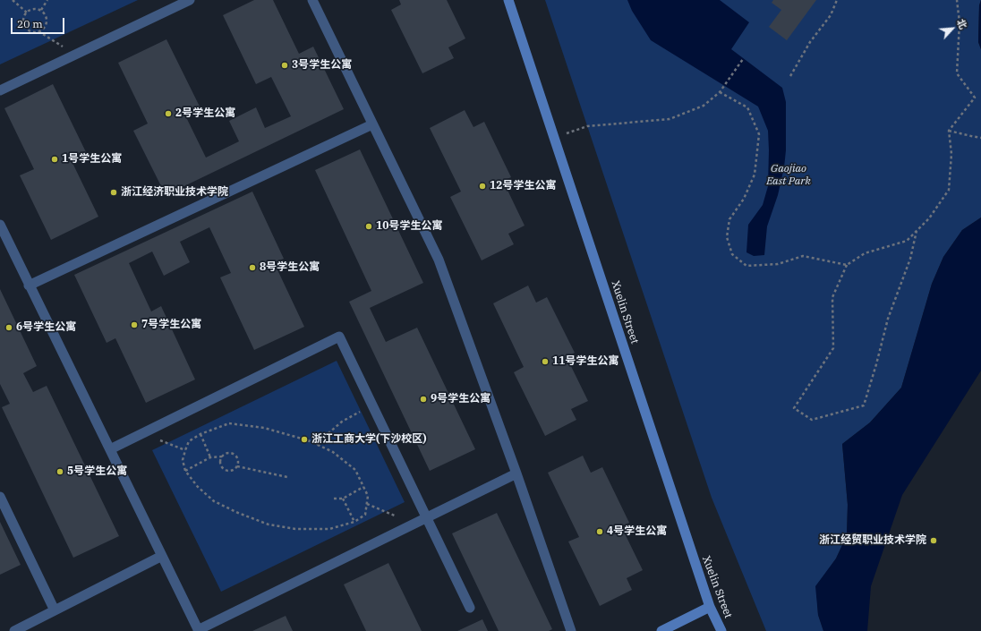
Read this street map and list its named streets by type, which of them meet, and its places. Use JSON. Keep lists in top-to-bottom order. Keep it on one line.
{"streets":{"main road":["Xuelin Street"]},"parks":["Gaojiao East Park"],"places":["3号学生公寓","2号学生公寓","1号学生公寓","12号学生公寓","浙江经济职业技术学院","10号学生公寓","8号学生公寓","7号学生公寓","6号学生公寓","11号学生公寓","9号学生公寓","浙江工商大学(下沙校区)","5号学生公寓","4号学生公寓","浙江经贸职业技术学院"],"scale_bar":"20 m","north":"top right"}
